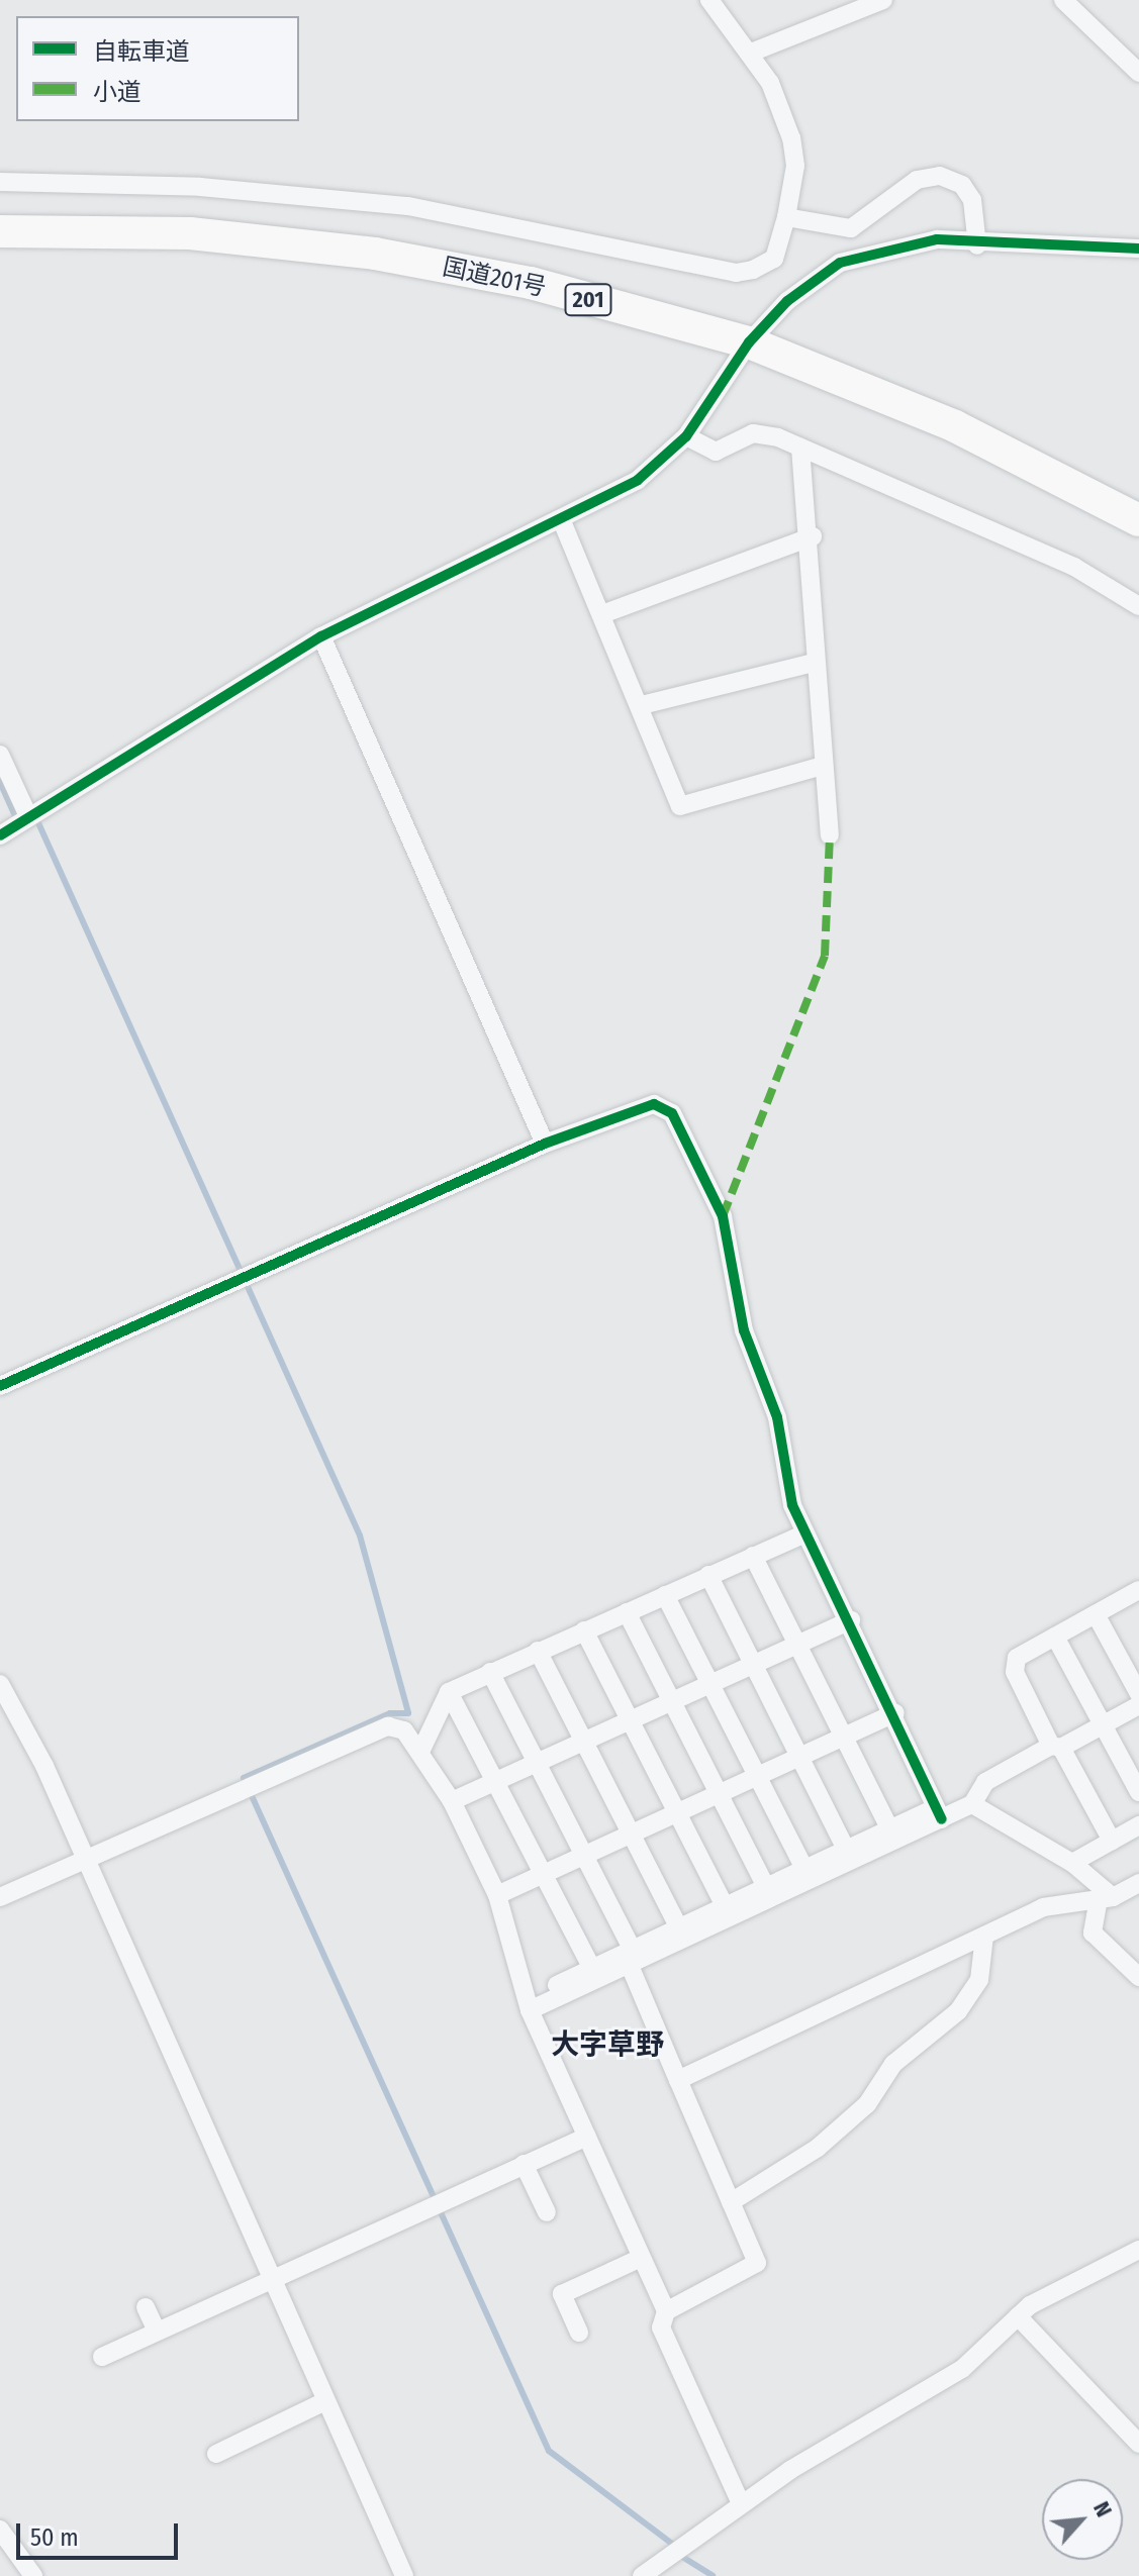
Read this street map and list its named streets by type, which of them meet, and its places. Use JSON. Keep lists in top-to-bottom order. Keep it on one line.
{"streets":{"highway":["国道201号","201"]},"districts":["大字草野"],"legend":["自転車道","小道"],"scale_bar":"50 m","north":"top right"}
